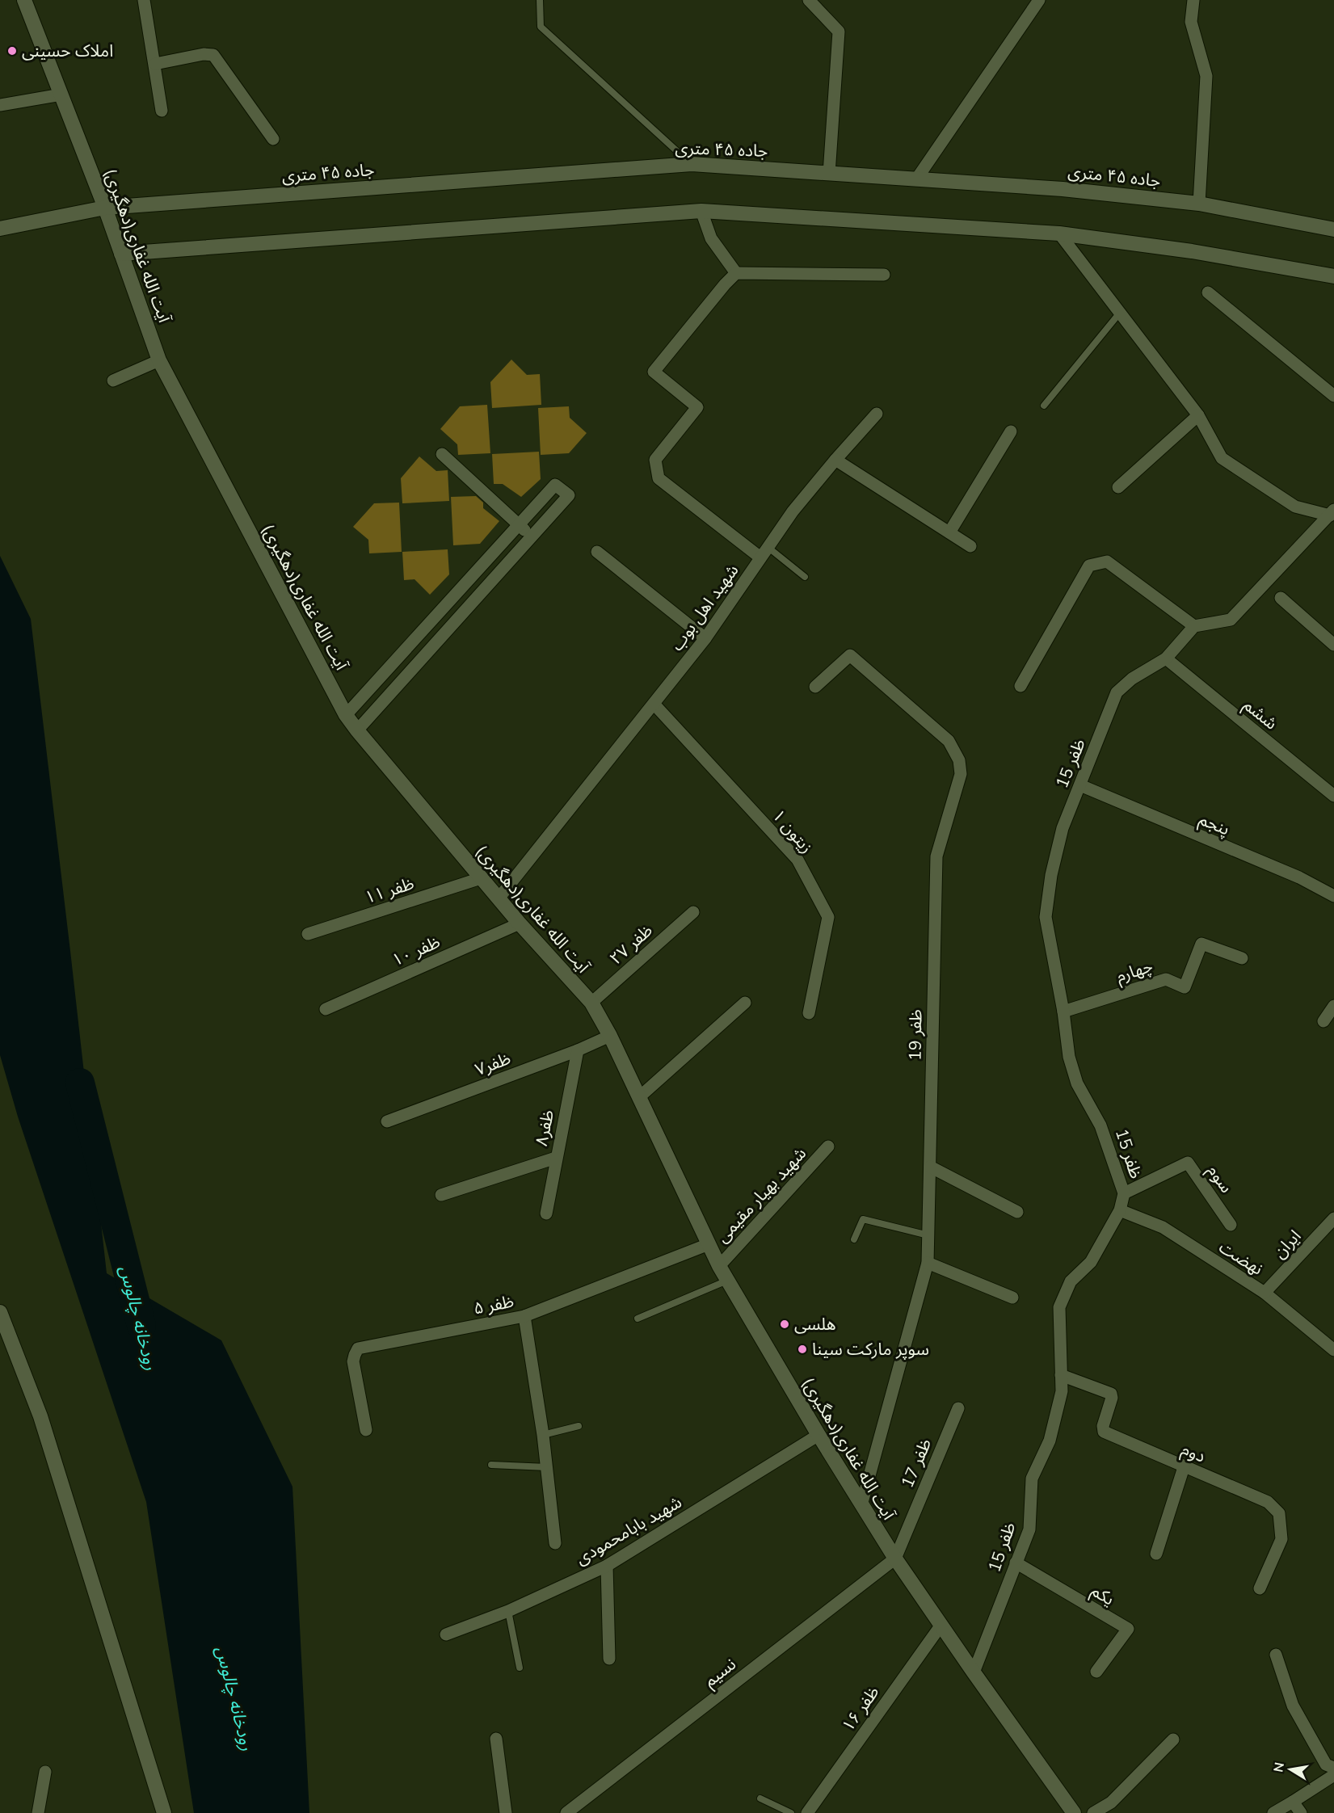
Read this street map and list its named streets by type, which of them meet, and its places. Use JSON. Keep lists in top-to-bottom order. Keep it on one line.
{"streets":{"street":["جاده ۴۵ متری","آیت الله غفاری(دهگیری)","شهید اهل بوب","ششم","ظفر 15","پنجم","زیتون ۱","ظفر ۱۱","ظفر ۲۷","ظفر ۱۰","چهارم","ظفر 19","ظفر۷","ظفر۸","سوم","شهید بهیار مقیمی","ایران","نهضت","ظفر ۵","دوم","ظفر 17","شهید بابامحمودی","یکم","نسیم","ظفر ۱۶"]},"crossings":[["جاده ۴۵ متری","آیت الله غفاری(دهگیری)"],["آیت الله غفاری(دهگیری)","شهید اهل بوب"],["آیت الله غفاری(دهگیری)","ظفر 15"],["آیت الله غفاری(دهگیری)","ظفر ۱۱"],["آیت الله غفاری(دهگیری)","ظفر ۲۷"],["آیت الله غفاری(دهگیری)","ظفر ۱۰"],["آیت الله غفاری(دهگیری)","ظفر 19"],["آیت الله غفاری(دهگیری)","ظفر۷"],["آیت الله غفاری(دهگیری)","شهید بهیار مقیمی"],["آیت الله غفاری(دهگیری)","ظفر ۵"],["آیت الله غفاری(دهگیری)","ظفر 17"],["آیت الله غفاری(دهگیری)","شهید بابامحمودی"],["آیت الله غفاری(دهگیری)","نسیم"],["آیت الله غفاری(دهگیری)","ظفر ۱۶"],["شهید اهل بوب","زیتون ۱"],["ششم","ظفر 15"],["ظفر 15","پنجم"],["ظفر 15","چهارم"],["ظفر 15","سوم"],["ظفر 15","نهضت"],["ظفر 15","دوم"],["ظفر 15","یکم"],["ظفر۷","ظفر۸"],["ایران","نهضت"],["ظفر 17","نسیم"]],"water":["رودخانه چالوس"],"places":["املاک حسینی","هلسی","سوپر مارکت سینا"],"north":"left"}
